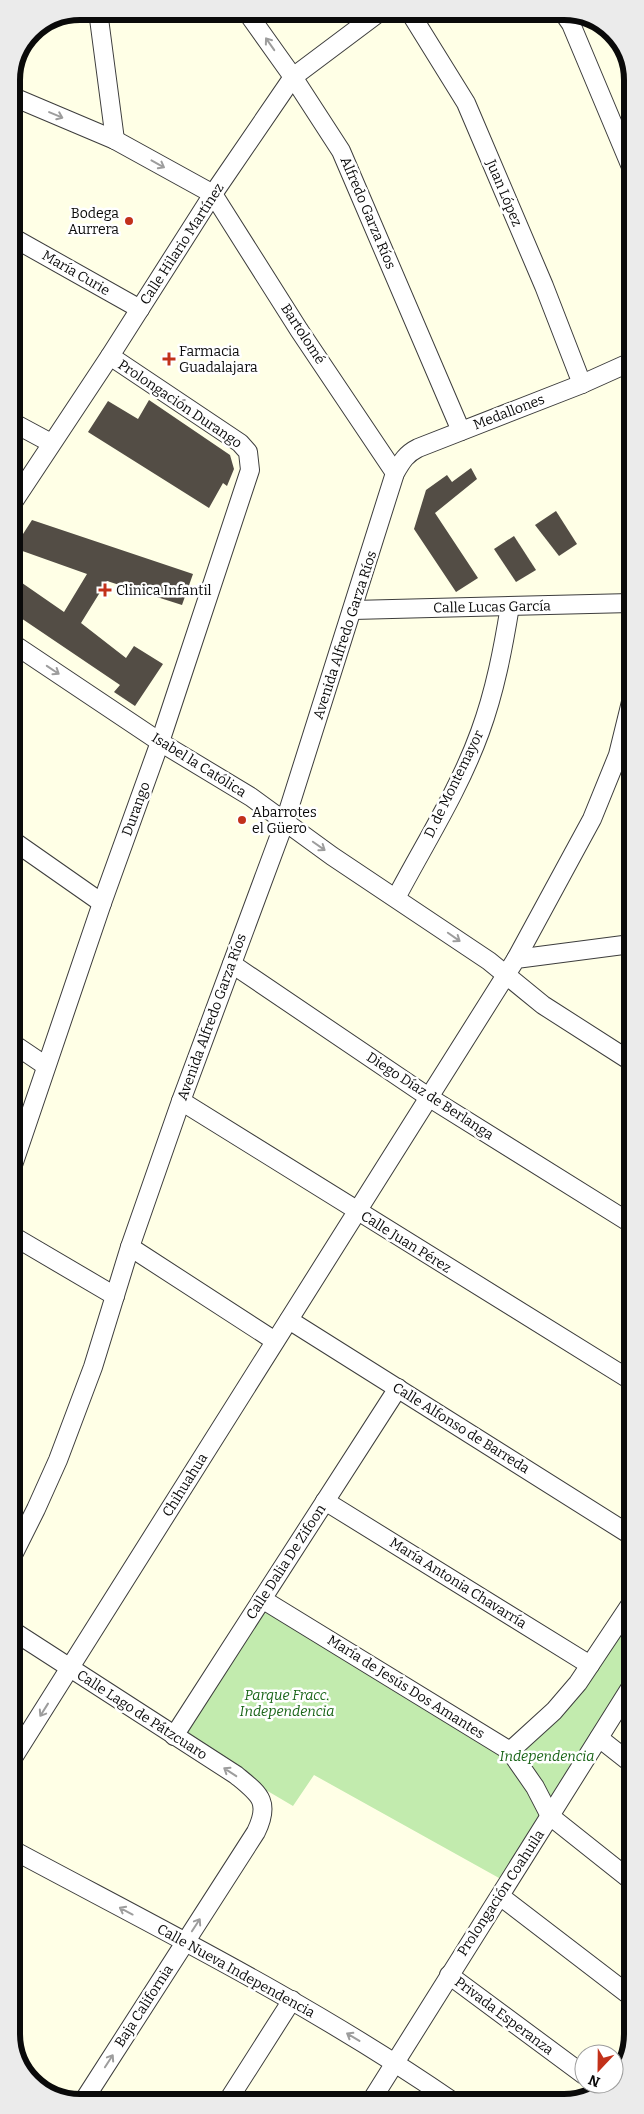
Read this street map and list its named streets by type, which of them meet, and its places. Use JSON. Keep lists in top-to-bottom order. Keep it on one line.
{"streets":{"street":["Juan López","Alfredo Garza Ríos","Calle Hilario Martínez","María Curie","Bartolomé","Prolongación Durango","Medallones","Calle Lucas García","Avenida Alfredo Garza Ríos","Isabel la Católica","D. de Montemayor","Durango","Diego Díaz de Berlanga","Calle Juan Pérez","Calle Alfonso de Barreda","Chihuahua","Calle Dalia De Zifoon","María Antonia Chavarría","María de Jesús Dos Amantes","Calle Lago de Pátzcuaro","Prolongación Coahuila","Calle Nueva Independencia","Baja California","Privada Esperanza"]},"crossings":[["Juan López","Medallones"],["Alfredo Garza Ríos","Calle Hilario Martínez"],["Alfredo Garza Ríos","Medallones"],["Calle Hilario Martínez","María Curie"],["Calle Hilario Martínez","Bartolomé"],["Calle Hilario Martínez","Prolongación Durango"],["Bartolomé","Medallones"],["Bartolomé","Avenida Alfredo Garza Ríos"],["Prolongación Durango","Durango"],["Medallones","Avenida Alfredo Garza Ríos"],["Calle Lucas García","Avenida Alfredo Garza Ríos"],["Calle Lucas García","D. de Montemayor"],["Avenida Alfredo Garza Ríos","Isabel la Católica"],["Avenida Alfredo Garza Ríos","Diego Díaz de Berlanga"],["Avenida Alfredo Garza Ríos","Calle Juan Pérez"],["Isabel la Católica","D. de Montemayor"],["Isabel la Católica","Durango"],["Isabel la Católica","Chihuahua"],["Diego Díaz de Berlanga","Chihuahua"],["Calle Juan Pérez","Chihuahua"],["Calle Alfonso de Barreda","Chihuahua"],["Calle Alfonso de Barreda","Calle Dalia De Zifoon"],["Chihuahua","Calle Lago de Pátzcuaro"],["Calle Dalia De Zifoon","María Antonia Chavarría"],["Calle Dalia De Zifoon","María de Jesús Dos Amantes"],["Calle Dalia De Zifoon","Calle Lago de Pátzcuaro"],["María de Jesús Dos Amantes","Prolongación Coahuila"],["Calle Lago de Pátzcuaro","Baja California"],["Prolongación Coahuila","Calle Nueva Independencia"],["Prolongación Coahuila","Privada Esperanza"],["Calle Nueva Independencia","Baja California"]],"one_way":["Isabel la Católica","Calle Lago de Pátzcuaro","Calle Nueva Independencia"],"parks":["Parque Fracc. Independencia","Independencia"],"places":{"other":["Bodega Aurrera","Abarrotes el Güero"],"health":["Farmacia Guadalajara","Clinica Infantil"]},"north":"bottom"}
